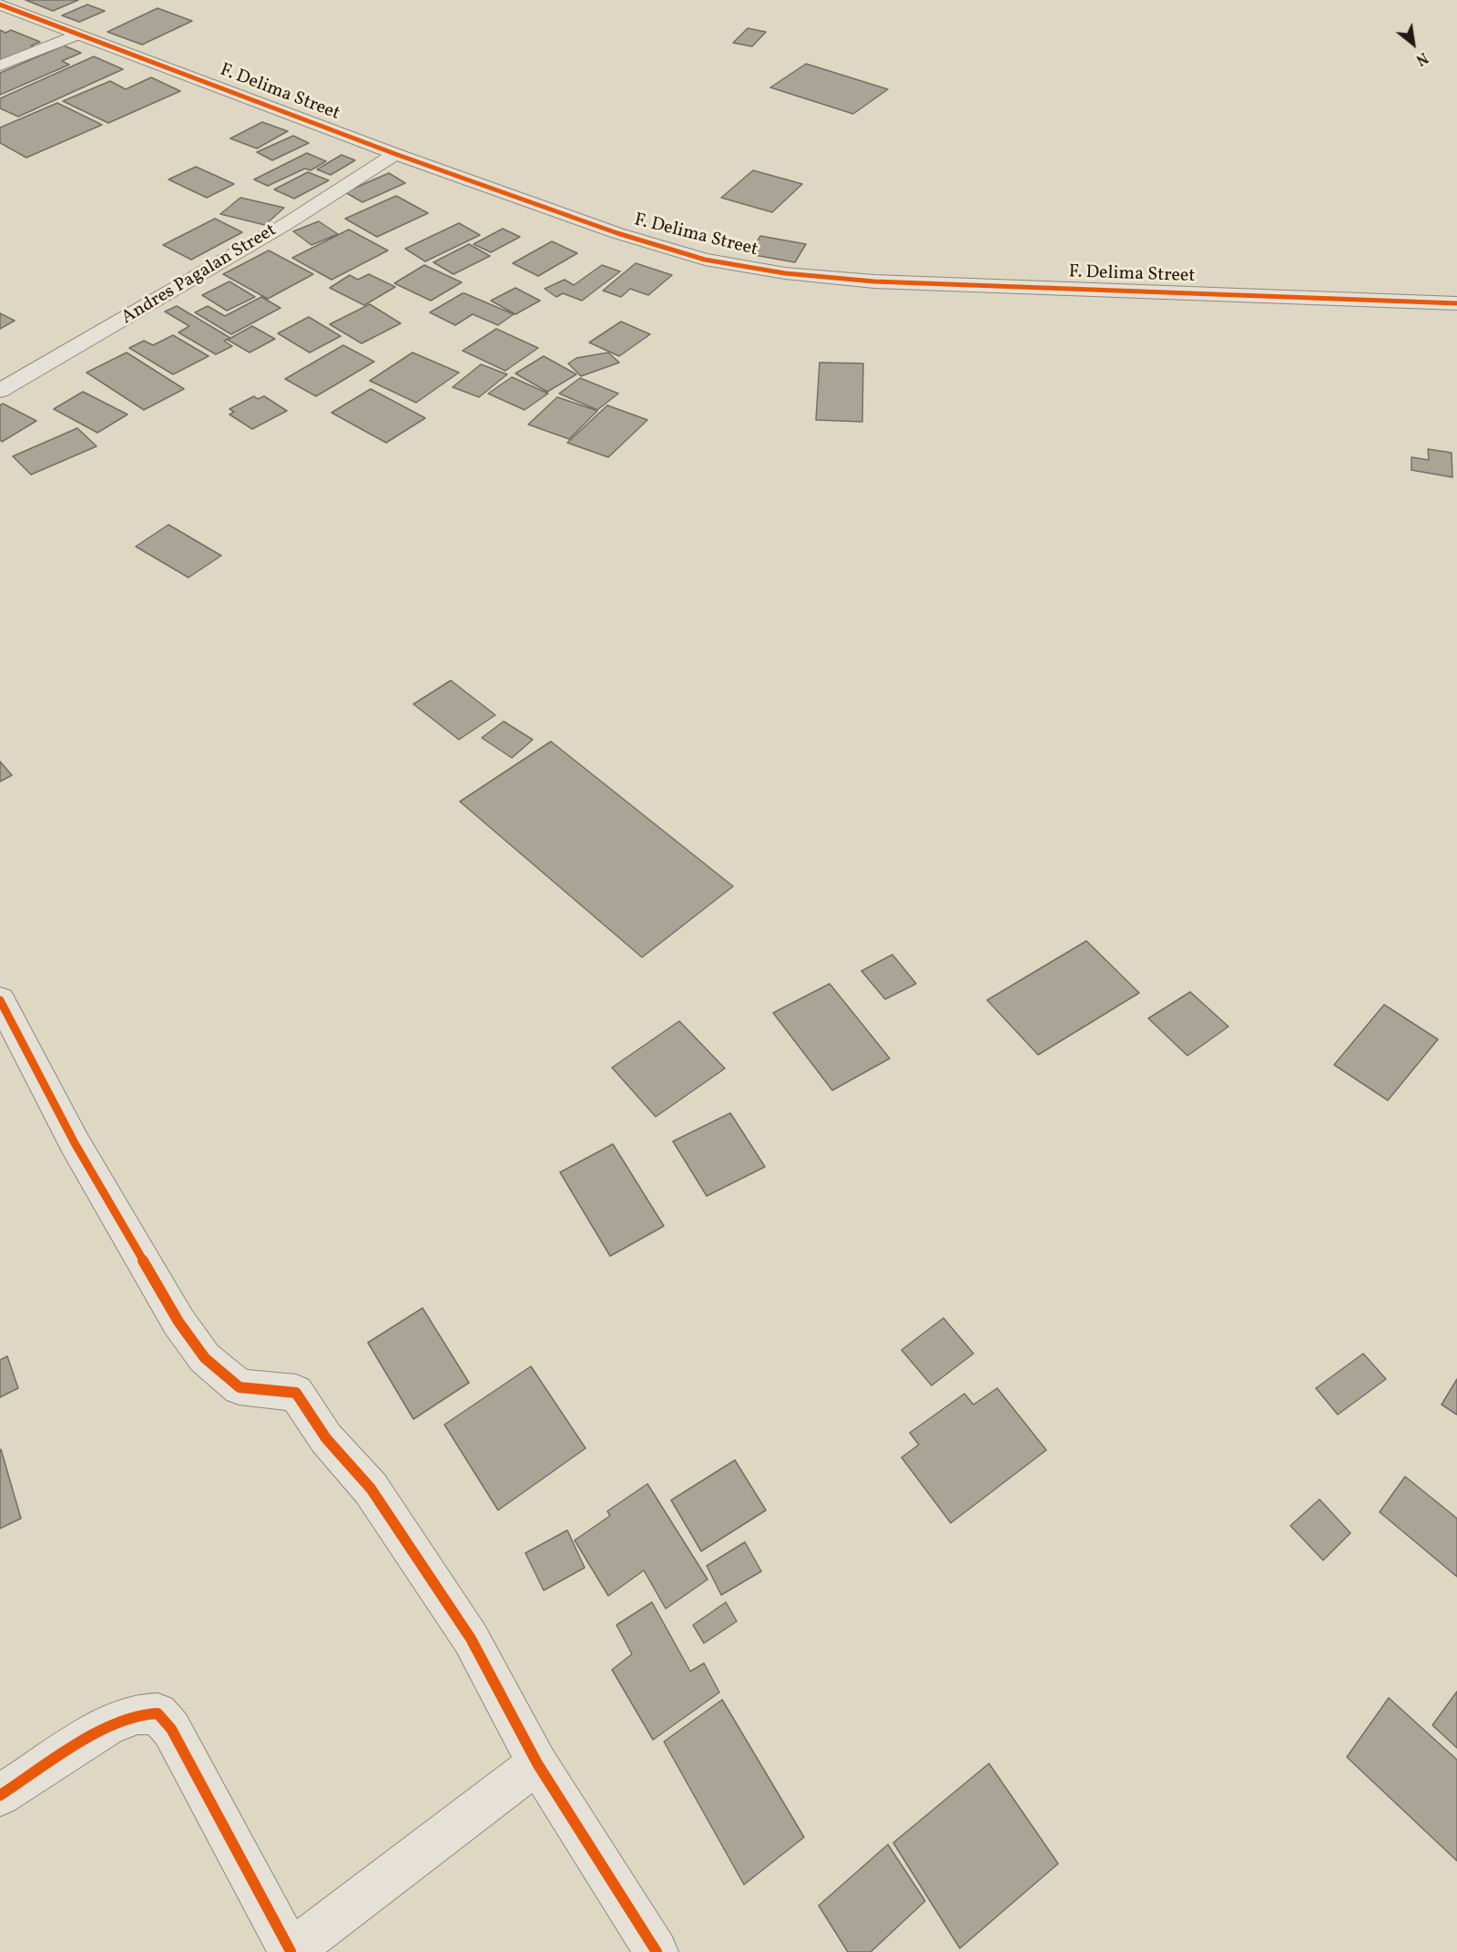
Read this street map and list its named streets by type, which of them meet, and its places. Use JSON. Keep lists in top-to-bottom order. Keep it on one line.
{"streets":{"street":["F. Delima Street","Andres Pagalan Street"]},"crossings":[["F. Delima Street","Andres Pagalan Street"]],"north":"bottom right"}
